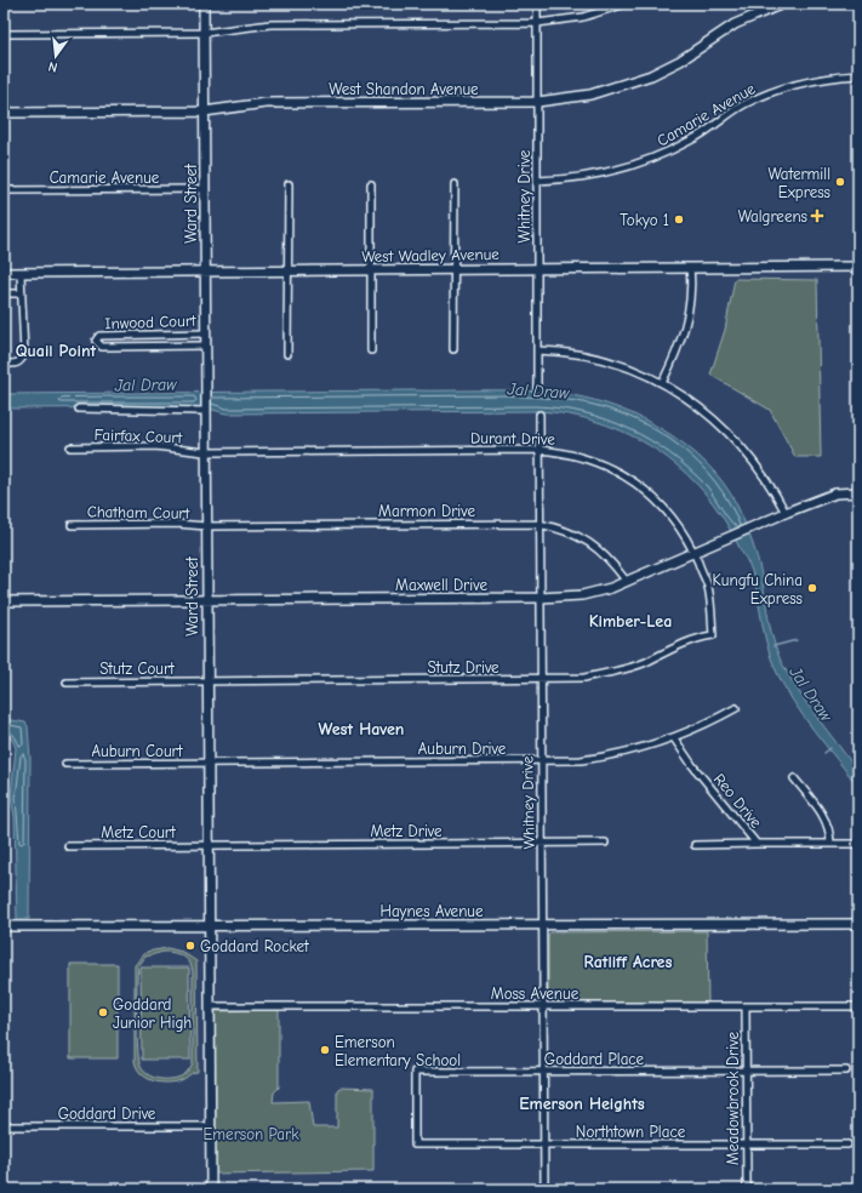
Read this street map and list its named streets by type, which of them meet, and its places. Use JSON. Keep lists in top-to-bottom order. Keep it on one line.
{"streets":{"street":["West Shandon Avenue","Camarie Avenue","Whitney Drive","Ward Street","West Wadley Avenue","Inwood Court","Fairfax Court","Durant Drive","Marmon Drive","Chatham Court","Maxwell Drive","Stutz Drive","Stutz Court","Auburn Drive","Auburn Court","Reo Drive","Metz Drive","Metz Court","Haynes Avenue","Moss Avenue","Goddard Place","Meadowbrook Drive","Goddard Drive","Northtown Place"]},"crossings":[["West Shandon Avenue","Whitney Drive"],["West Shandon Avenue","Ward Street"],["Camarie Avenue","Whitney Drive"],["Camarie Avenue","Ward Street"],["Whitney Drive","West Wadley Avenue"],["Whitney Drive","Durant Drive"],["Whitney Drive","Marmon Drive"],["Whitney Drive","Maxwell Drive"],["Whitney Drive","Stutz Drive"],["Whitney Drive","Auburn Drive"],["Whitney Drive","Metz Drive"],["Whitney Drive","Haynes Avenue"],["Whitney Drive","Moss Avenue"],["Whitney Drive","Goddard Place"],["Whitney Drive","Northtown Place"],["Ward Street","West Wadley Avenue"],["Ward Street","Inwood Court"],["Ward Street","Fairfax Court"],["Ward Street","Durant Drive"],["Ward Street","Marmon Drive"],["Ward Street","Chatham Court"],["Ward Street","Maxwell Drive"],["Ward Street","Stutz Drive"],["Ward Street","Stutz Court"],["Ward Street","Auburn Drive"],["Ward Street","Auburn Court"],["Ward Street","Metz Drive"],["Ward Street","Metz Court"],["Ward Street","Haynes Avenue"],["Ward Street","Moss Avenue"],["Ward Street","Goddard Drive"],["Fairfax Court","Durant Drive"],["Durant Drive","Maxwell Drive"],["Durant Drive","Stutz Drive"],["Marmon Drive","Chatham Court"],["Marmon Drive","Maxwell Drive"],["Stutz Drive","Stutz Court"],["Auburn Drive","Auburn Court"],["Auburn Drive","Reo Drive"],["Metz Drive","Metz Court"],["Moss Avenue","Meadowbrook Drive"],["Goddard Place","Meadowbrook Drive"],["Goddard Place","Northtown Place"],["Meadowbrook Drive","Northtown Place"]],"districts":["Quail Point","Kimber-Lea","West Haven","Ratliff Acres","Emerson Heights"],"water":["Jal Draw"],"parks":["Emerson Park"],"places":{"other":["Watermill Express","Tokyo 1","Kungfu China Express","Goddard Rocket","Goddard Junior High","Emerson Elementary School"],"health":["Walgreens"]},"north":"bottom"}
